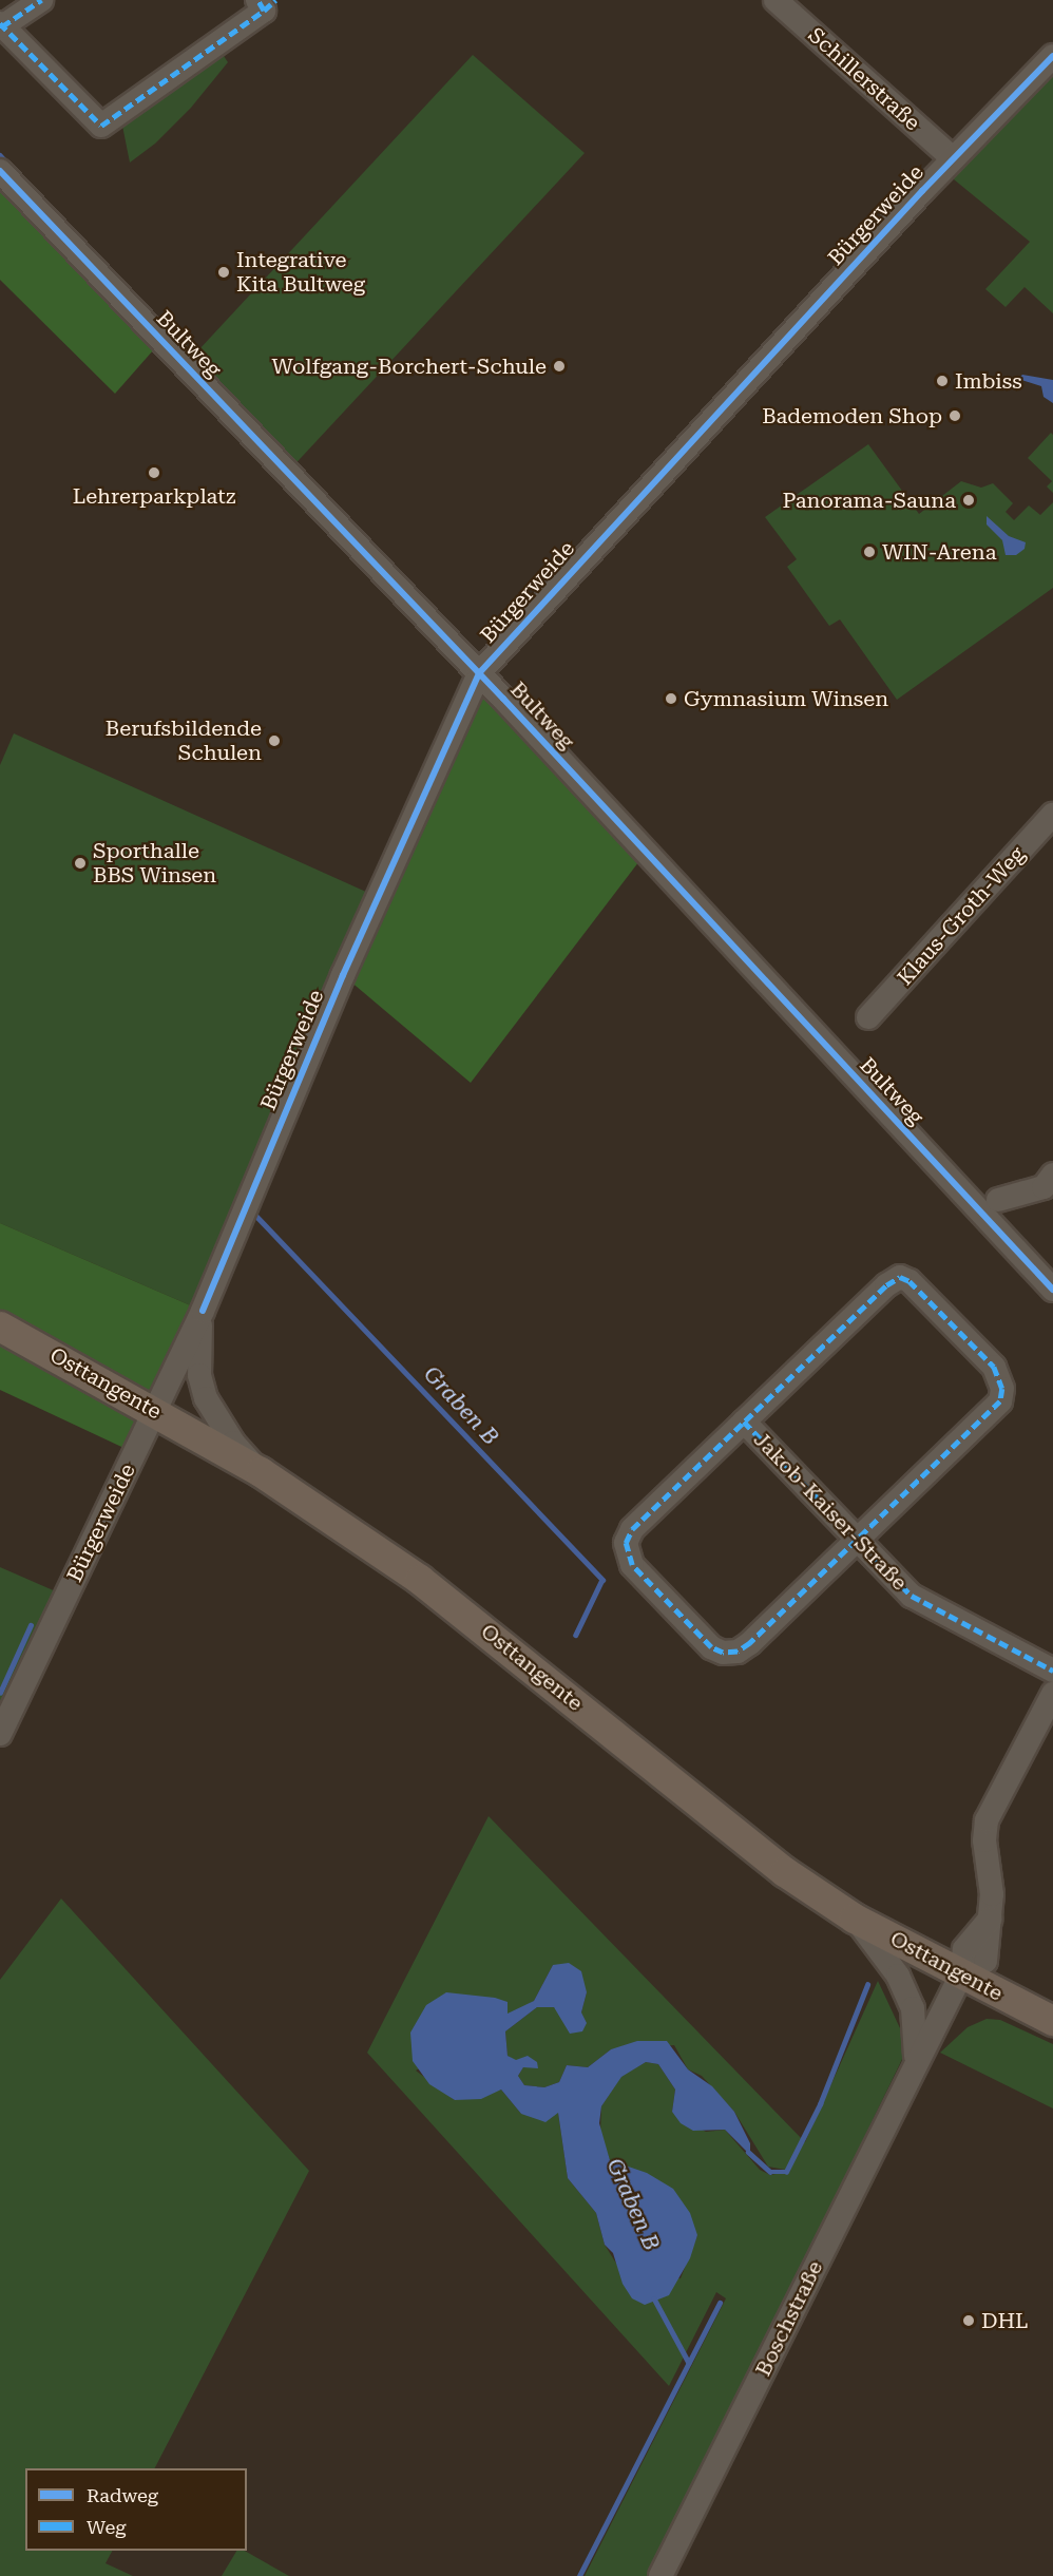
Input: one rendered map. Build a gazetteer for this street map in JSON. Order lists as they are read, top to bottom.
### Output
{
  "streets": {
    "main road": ["Osttangente"],
    "street": [
      "Schillerstraße",
      "Bürgerweide",
      "Bultweg",
      "Klaus-Groth-Weg",
      "Jakob-Kaiser-Straße",
      "Boschstraße"
    ]
  },
  "crossings": [
    ["Schillerstraße", "Bürgerweide"],
    ["Bürgerweide", "Bultweg"],
    ["Bürgerweide", "Osttangente"],
    ["Osttangente", "Boschstraße"]
  ],
  "water": ["Graben B"],
  "places": [
    "Integrative Kita Bultweg",
    "Wolfgang-Borchert-Schule",
    "Imbiss",
    "Bademoden Shop",
    "Lehrerparkplatz",
    "Panorama-Sauna",
    "WIN-Arena",
    "Gymnasium Winsen",
    "Berufsbildende Schulen",
    "Sporthalle BBS Winsen",
    "DHL"
  ],
  "legend": ["Radweg", "Weg"]
}
